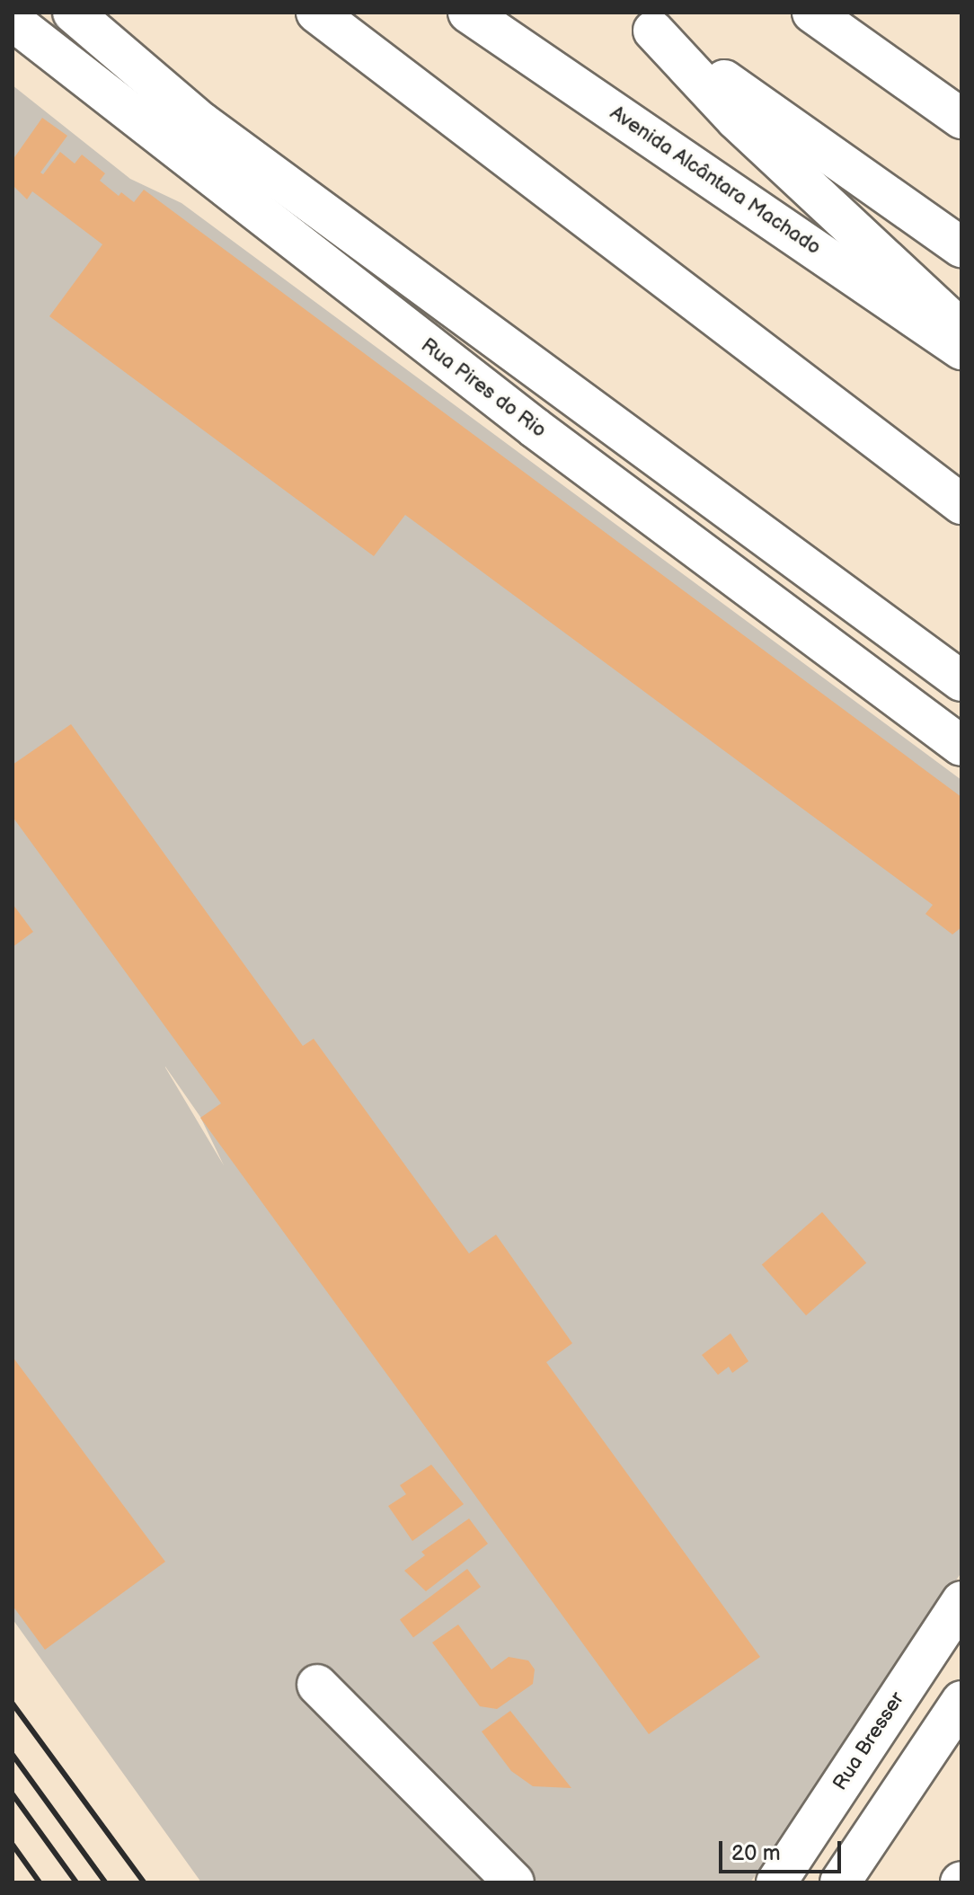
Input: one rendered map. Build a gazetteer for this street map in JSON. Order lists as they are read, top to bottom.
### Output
{
  "streets": {
    "main road": ["Avenida Alcântara Machado", "Rua Pires do Rio", "Rua Bresser"]
  },
  "scale_bar": "20 m"
}
